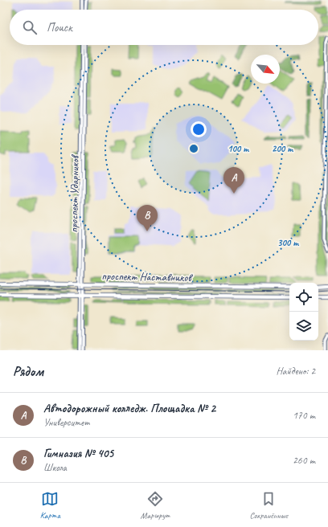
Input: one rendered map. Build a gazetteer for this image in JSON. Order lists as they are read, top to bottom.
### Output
{
  "streets": {
    "main road": ["проспект Наставников"],
    "street": ["проспект Ударников"]
  },
  "crossings": [
    ["проспект Ударников", "проспект Наставников"]
  ],
  "north": "bottom right",
  "page": {
    "search": "Поиск",
    "pins": ["A", "B"],
    "heading": ["Рядом", "Найдено: 2"],
    "list": [
      {
        "mark": "A",
        "name": "Автодорожный колледж. Площадка № 2",
        "note": "Университет",
        "value": "170 m"
      },
      {
        "mark": "B",
        "name": "Гимназия № 405",
        "note": "Школа",
        "value": "260 m"
      }
    ],
    "nav": ["Карта", "Маршрут", "Сохранённые"]
  },
  "rings": ["100 m", "200 m", "300 m"]
}
